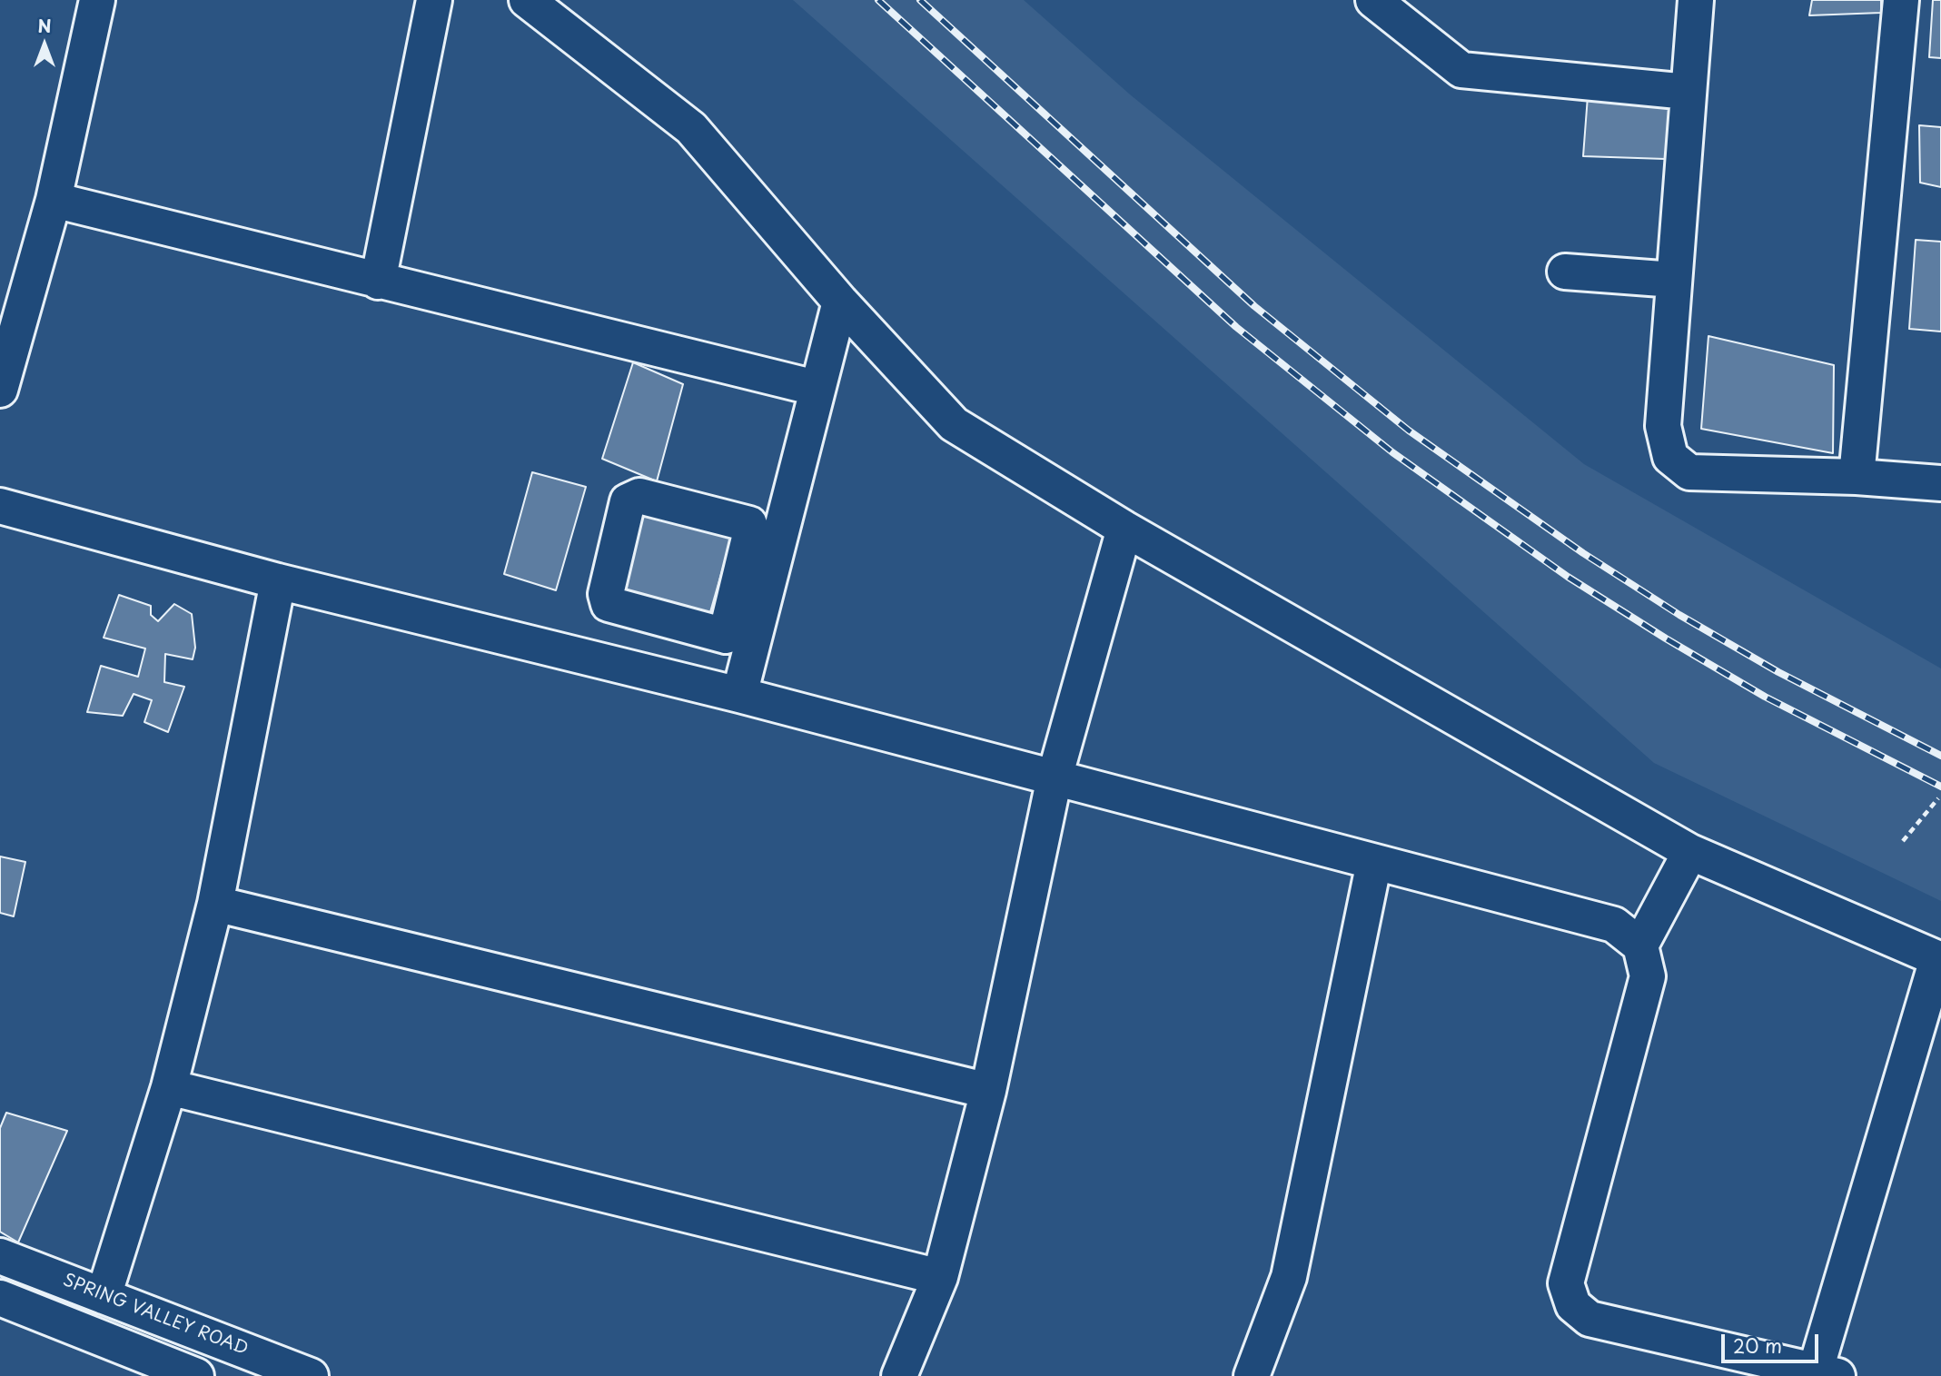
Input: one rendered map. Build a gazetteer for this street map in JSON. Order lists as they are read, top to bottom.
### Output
{
  "streets": {
    "street": ["SPRING VALLEY ROAD"]
  },
  "scale_bar": "20 m",
  "north": "top"
}
